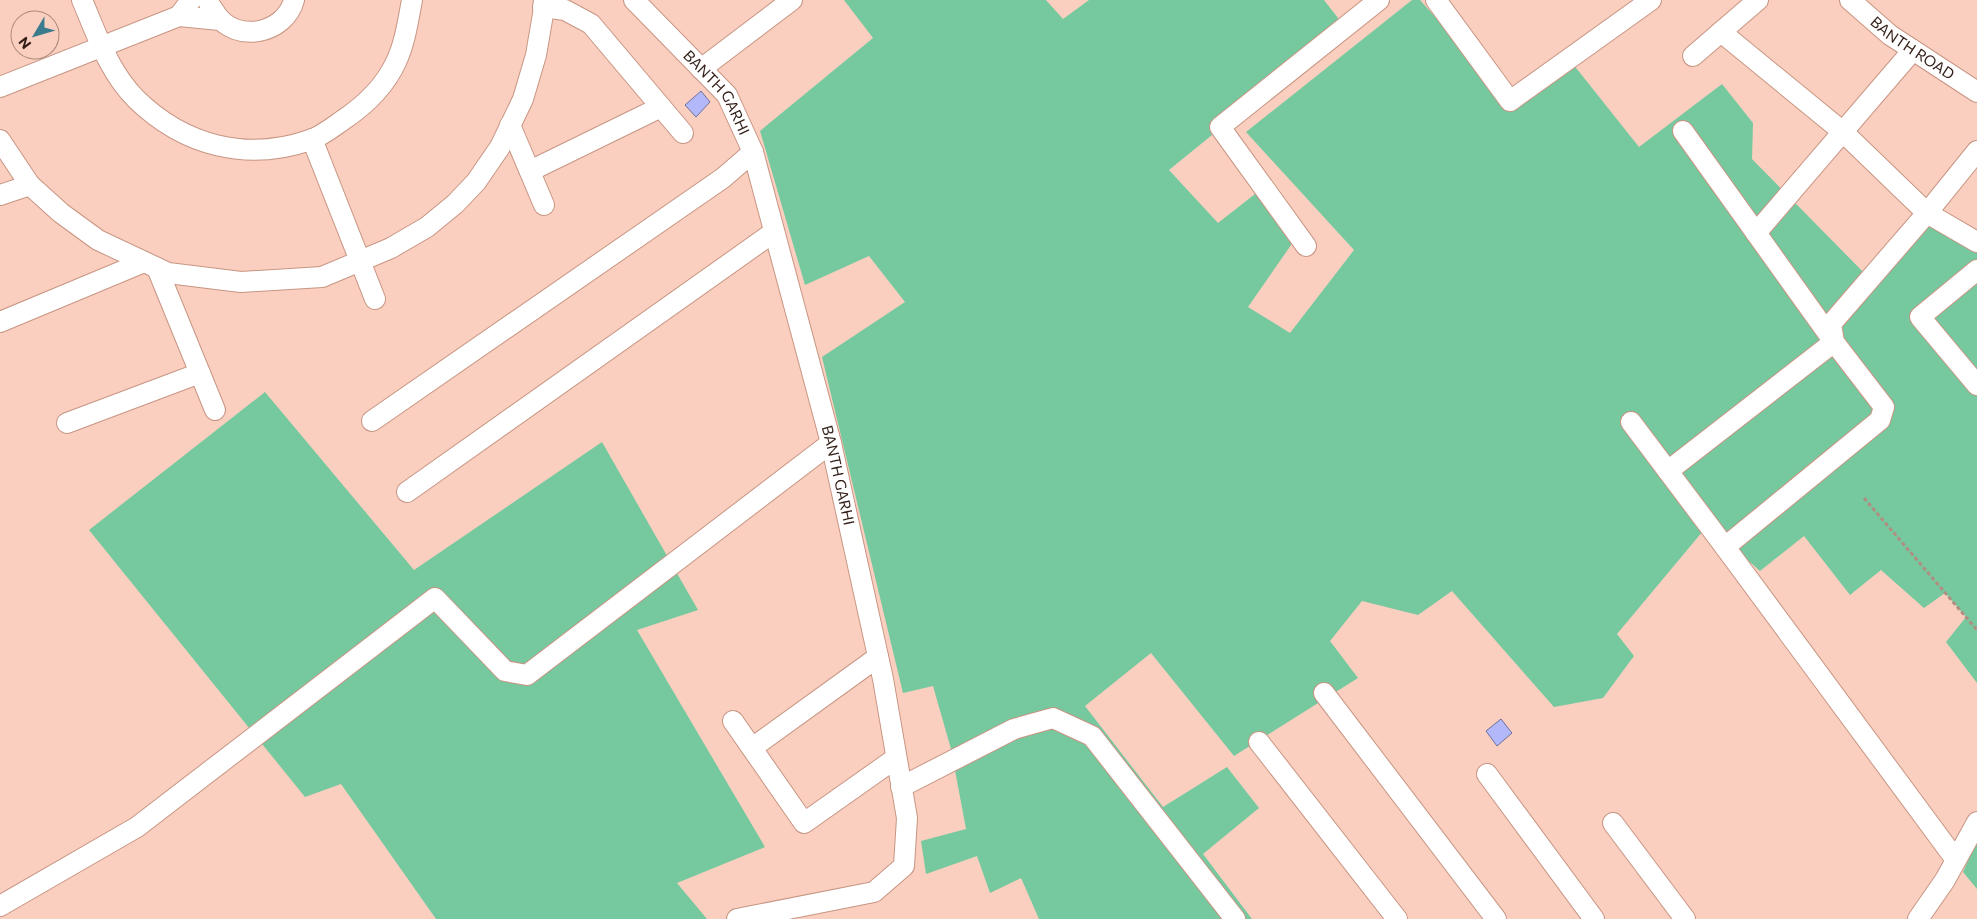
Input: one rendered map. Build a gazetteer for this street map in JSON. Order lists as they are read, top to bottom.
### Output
{
  "streets": {
    "street": ["BANTH ROAD", "BANTH GARHI"]
  },
  "north": "bottom left"
}
